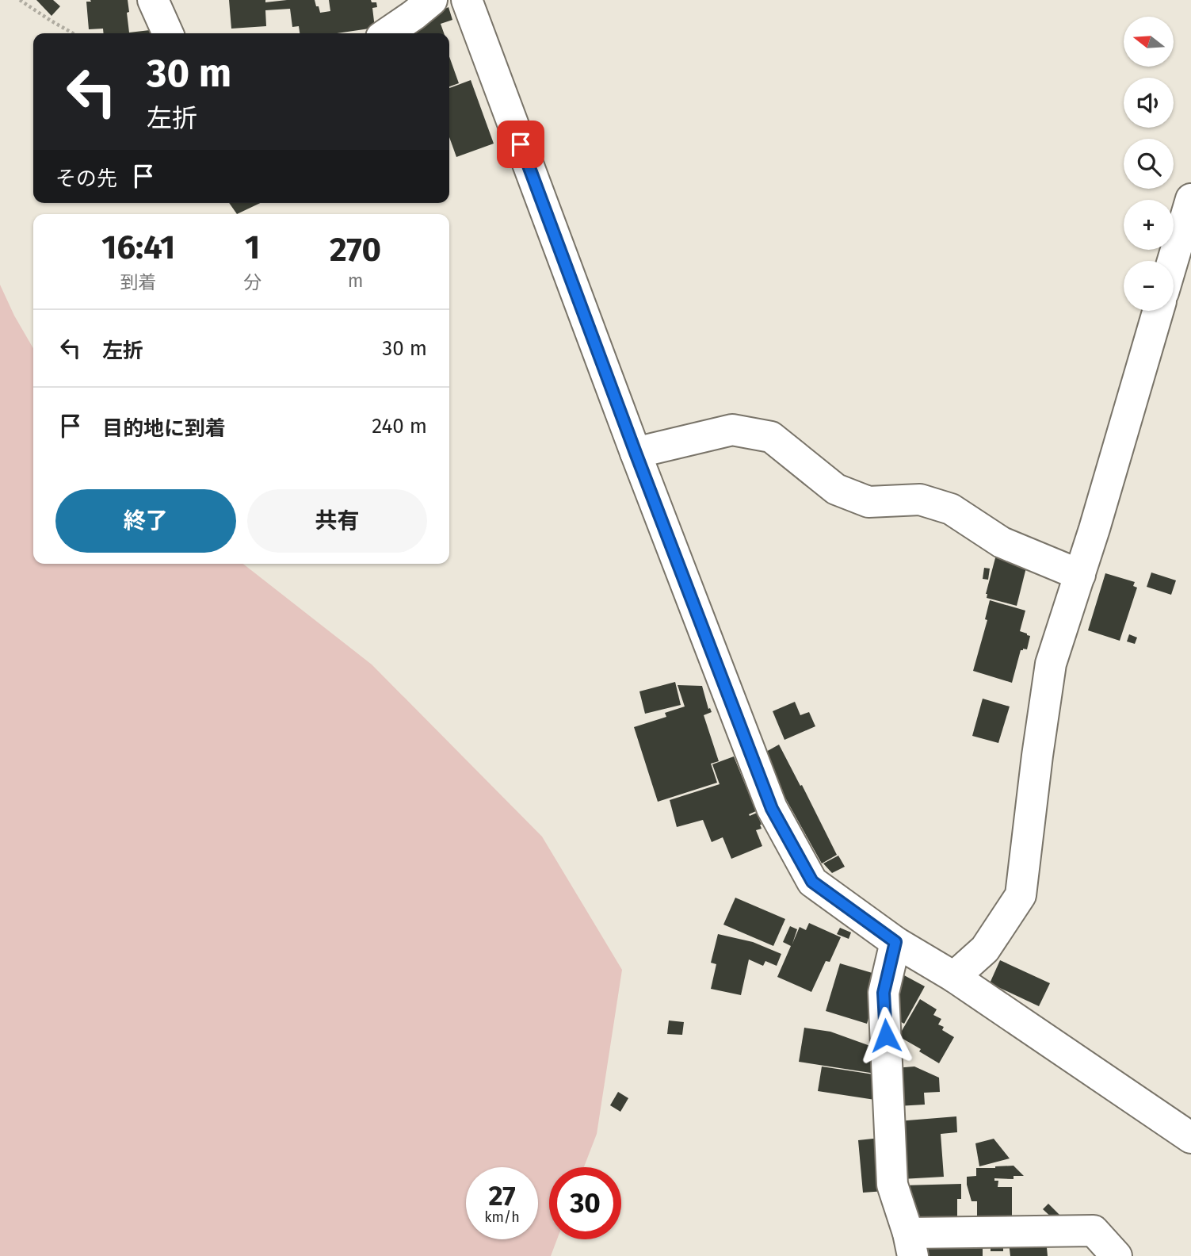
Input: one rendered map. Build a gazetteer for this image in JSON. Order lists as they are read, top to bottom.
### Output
{
  "north": "left",
  "page": {
    "map_buttons": ["+", "−"],
    "turn": ["30 m", "左折"],
    "then": "その先",
    "eta": [
      "16:41",
      "到着",
      "1",
      "分",
      "270",
      "m"
    ],
    "list": [
      {
        "name": "左折",
        "value": "30 m"
      },
      {
        "name": "目的地に到着",
        "value": "240 m"
      }
    ],
    "buttons": ["終了", "共有"],
    "speed": "27 km/h",
    "limit": "30"
  }
}
